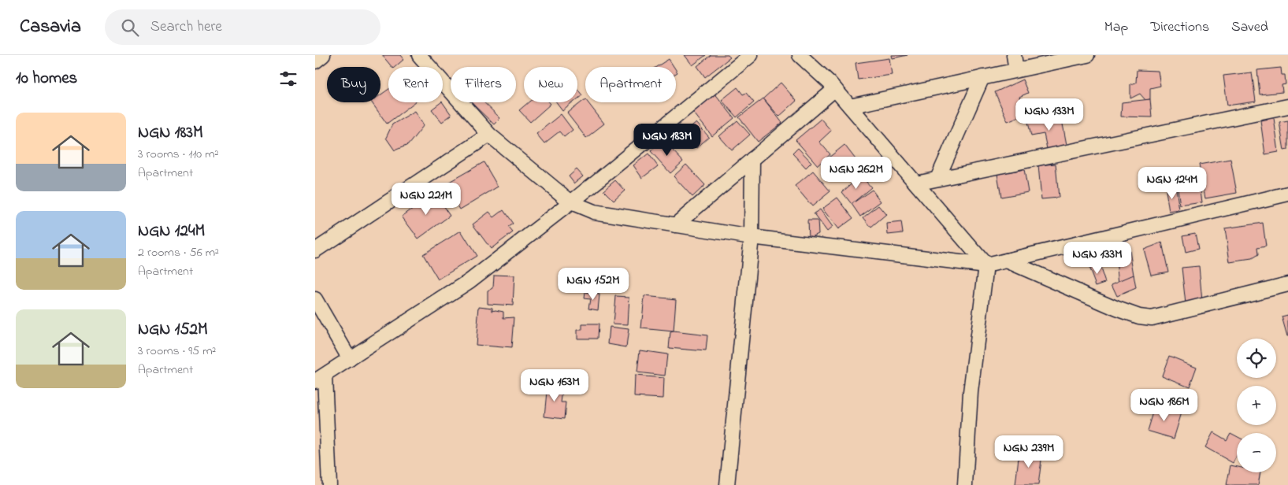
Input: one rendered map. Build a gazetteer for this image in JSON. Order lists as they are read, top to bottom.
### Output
{
  "page": {
    "header": "Casavia",
    "search": "Search here",
    "nav": ["Map", "Directions", "Saved"],
    "heading": "10 homes",
    "chip": [
      "Buy",
      "Rent",
      "Filters",
      "New",
      "Apartment"
    ],
    "price": [
      "NGN 133M",
      "NGN 183M",
      "NGN 262M",
      "NGN 124M",
      "NGN 221M",
      "NGN 133M",
      "NGN 152M",
      "NGN 163M",
      "NGN 186M",
      "NGN 239M"
    ],
    "list": [
      {
        "name": "NGN 183M",
        "note": "3 rooms · 110 m² · Apartment"
      },
      {
        "name": "NGN 124M",
        "note": "2 rooms · 56 m² · Apartment"
      },
      {
        "name": "NGN 152M",
        "note": "3 rooms · 95 m² · Apartment"
      }
    ],
    "map_buttons": ["+", "−"]
  }
}
